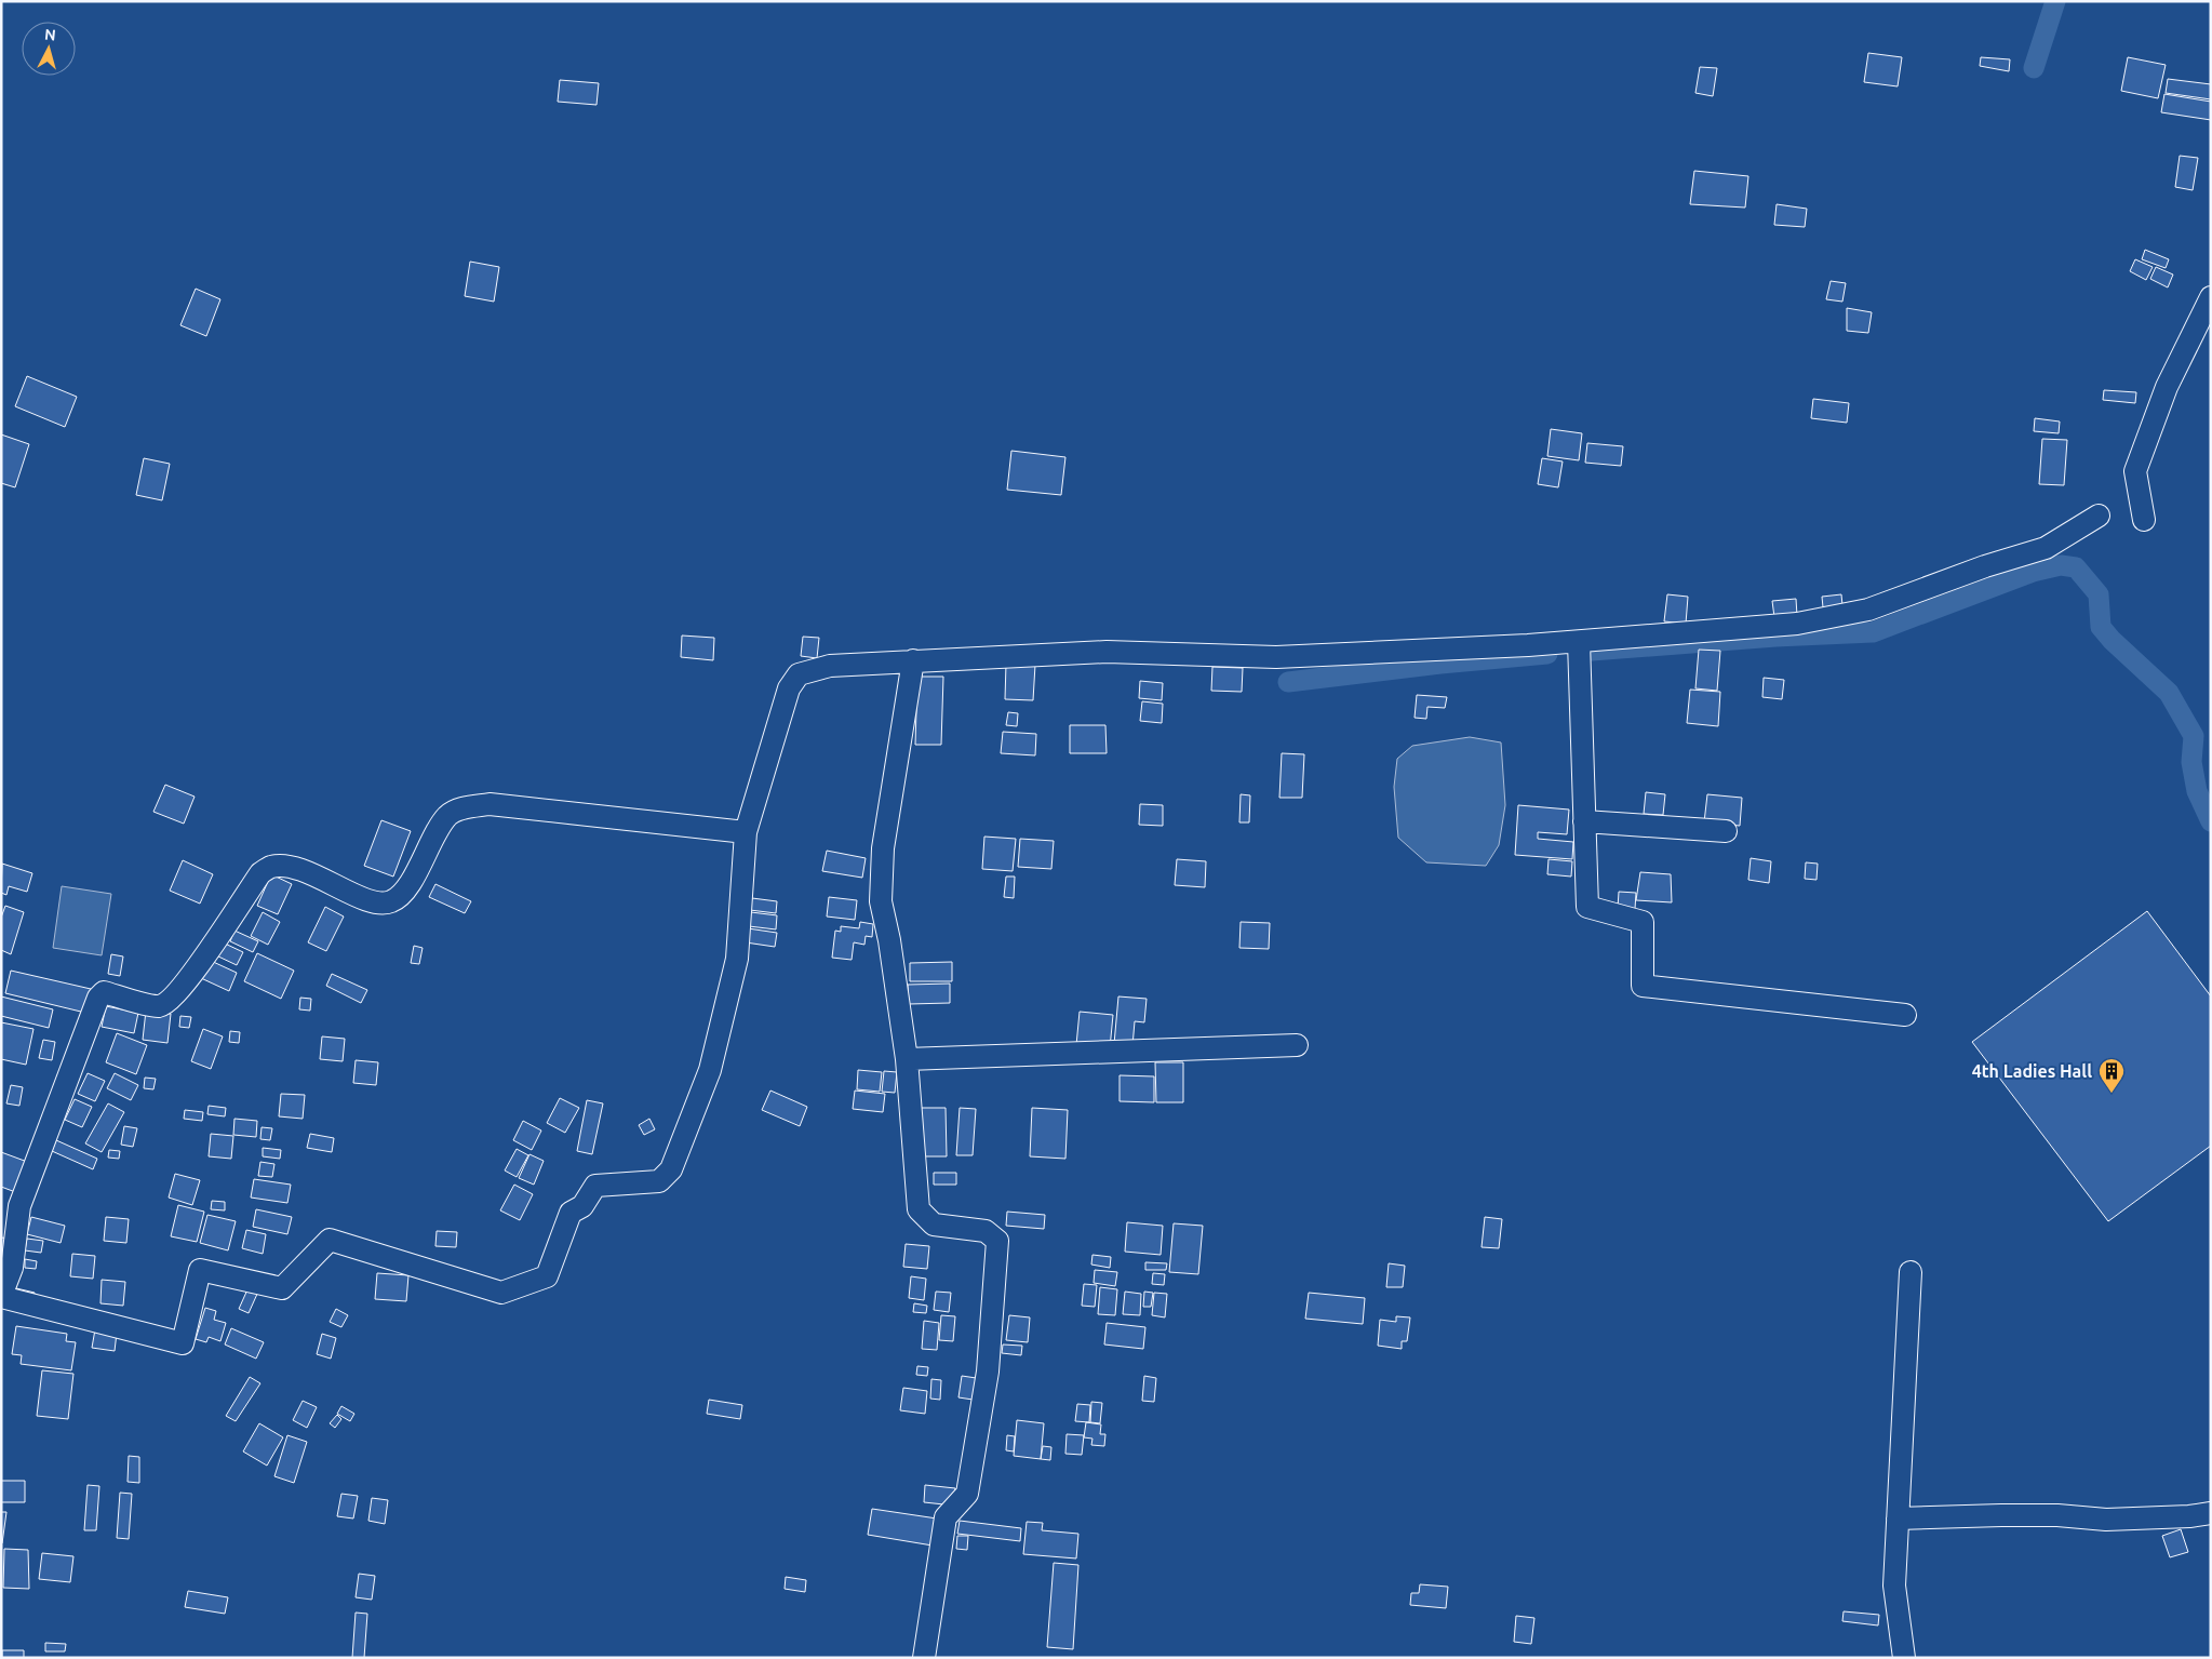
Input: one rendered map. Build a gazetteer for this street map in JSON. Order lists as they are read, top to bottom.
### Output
{
  "places": {
    "building": ["4th Ladies Hall"]
  },
  "north": "top"
}
